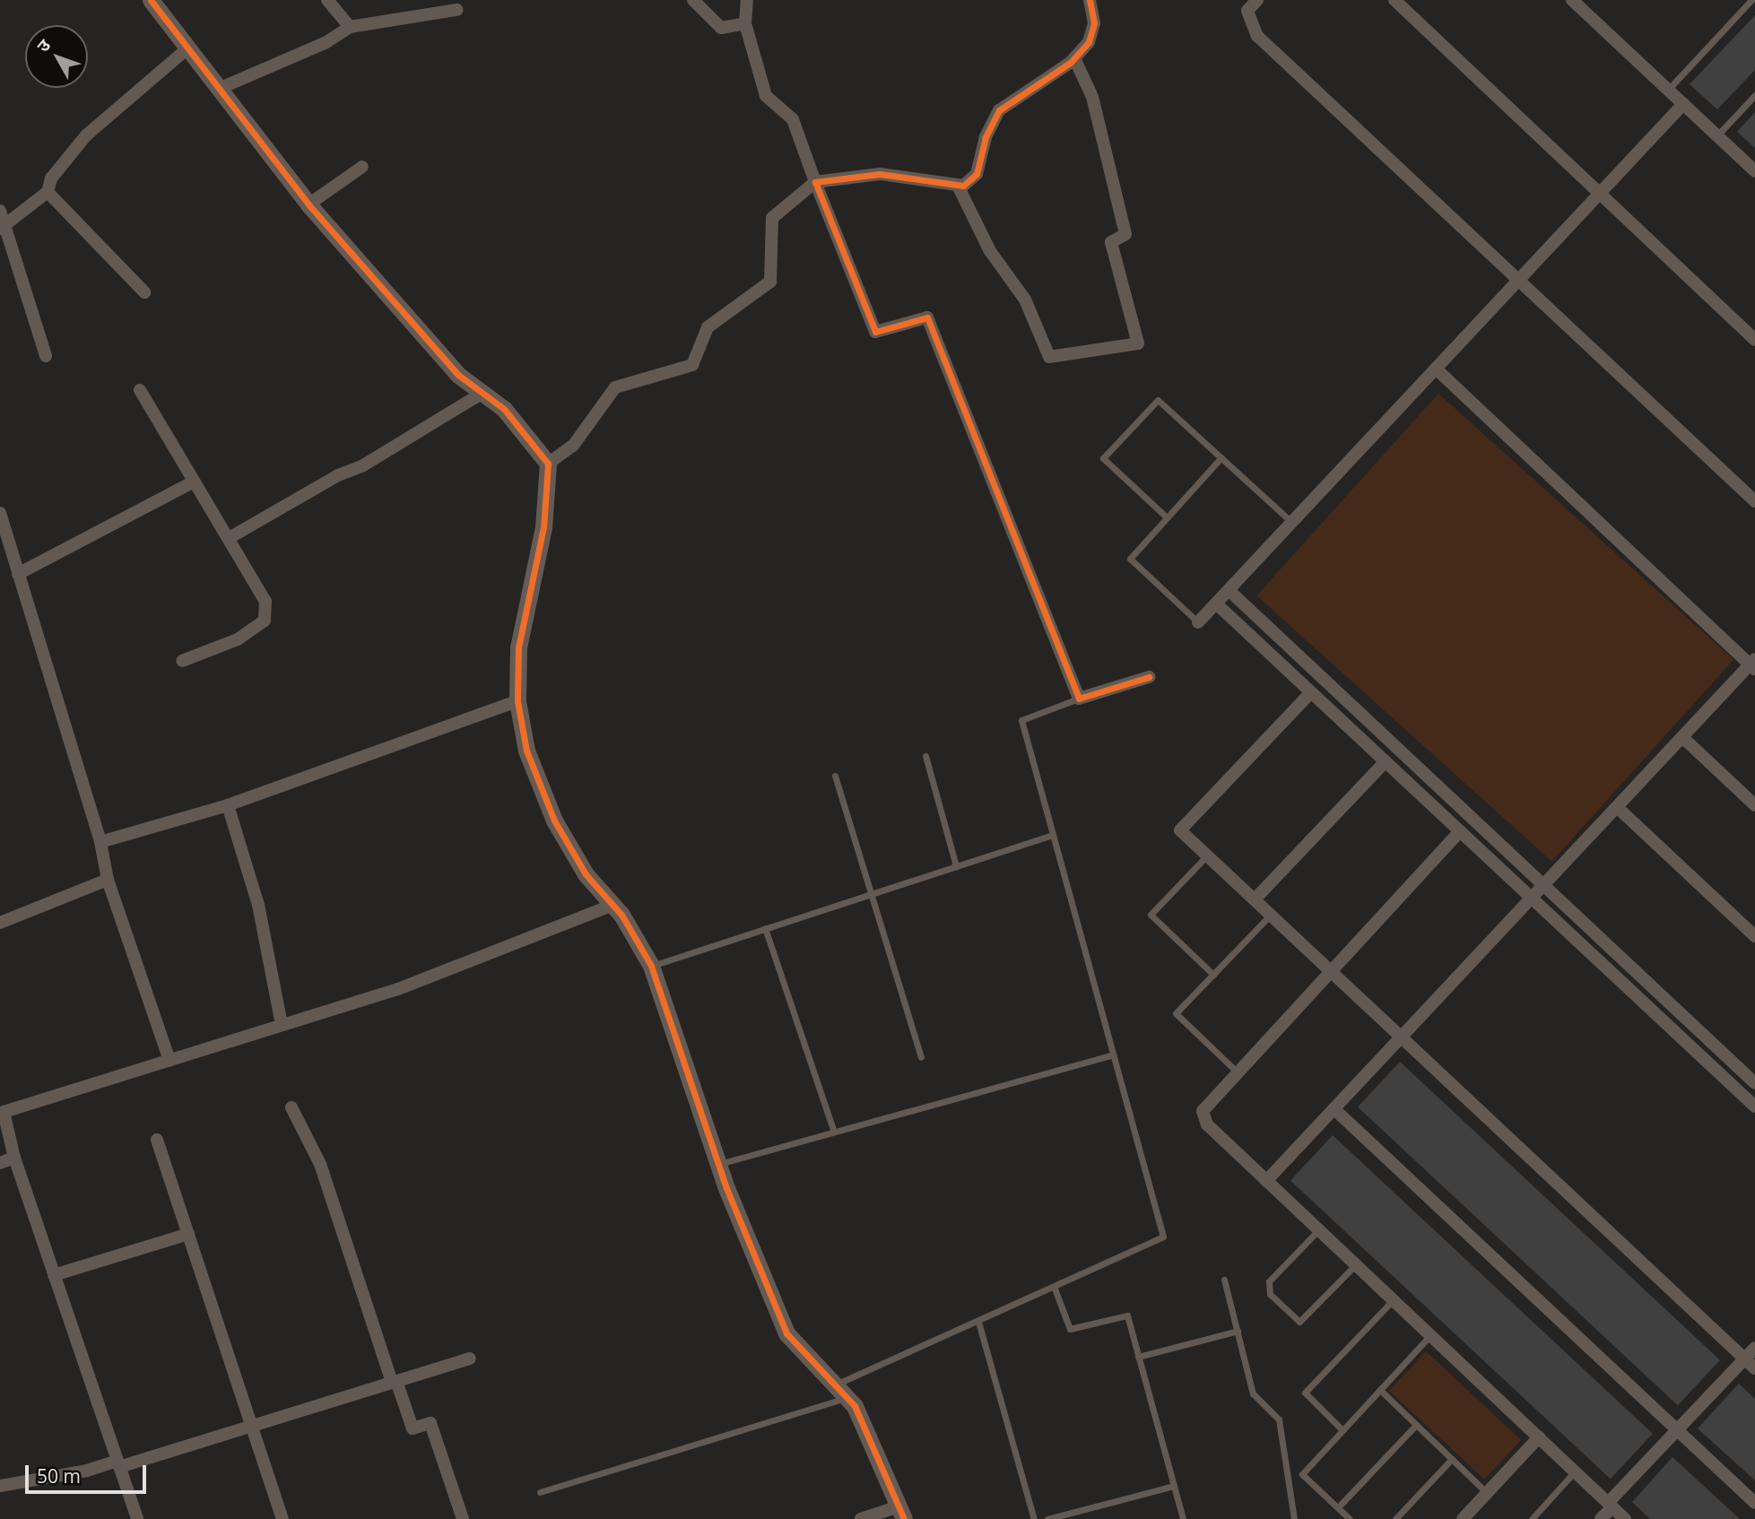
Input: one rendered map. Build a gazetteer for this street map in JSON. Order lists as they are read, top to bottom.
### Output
{
  "scale_bar": "50 m",
  "north": "top left"
}
